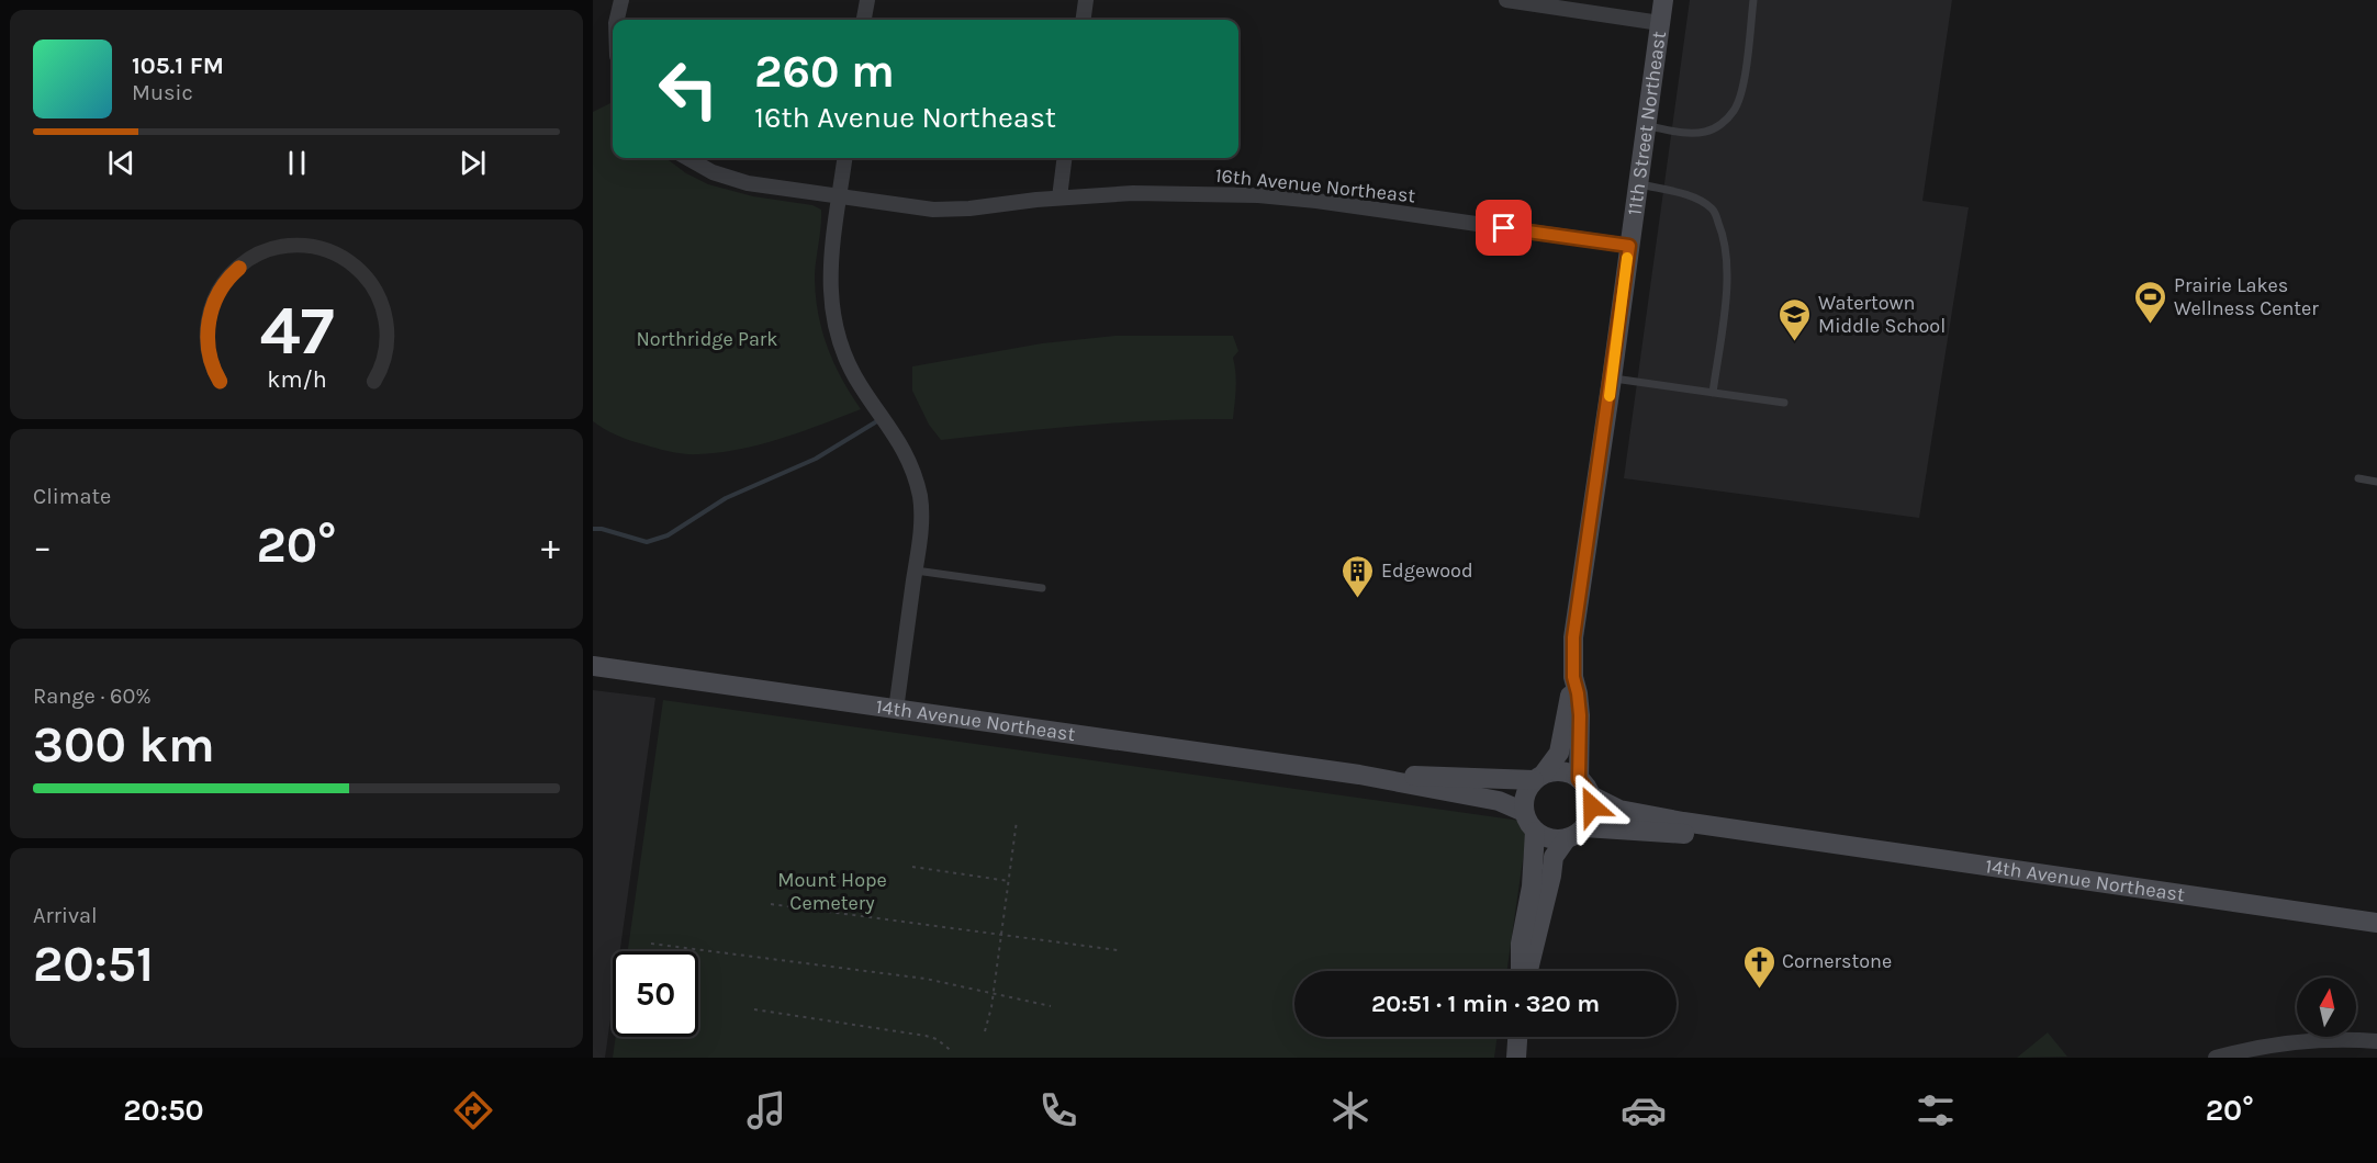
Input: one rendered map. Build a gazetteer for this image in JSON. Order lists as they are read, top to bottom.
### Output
{
  "streets": {
    "main road": ["11th Street Northeast", "14th Avenue Northeast"],
    "street": ["16th Avenue Northeast"]
  },
  "crossings": [
    ["11th Street Northeast", "16th Avenue Northeast"],
    ["11th Street Northeast", "14th Avenue Northeast"]
  ],
  "parks": ["Northridge Park", "Mount Hope Cemetery"],
  "places": {
    "sports": ["Prairie Lakes Wellness Center"],
    "school or university": ["Watertown Middle School"],
    "building": ["Edgewood"],
    "church": ["Cornerstone"]
  },
  "north": "top",
  "page": {
    "turn": ["260 m", "16th Avenue Northeast"],
    "song": ["105.1 FM", "Music"],
    "tile": [
      "Climate",
      ["Range · 60%", "300 km"],
      ["Arrival", "20:51"]
    ],
    "heat": ["−", "20°", "+"],
    "limit": "50",
    "trip": "20:51 · 1 min · 320 m",
    "tabs": ["20:50", "20°"],
    "gauge": ["47", "km/h"]
  }
}
